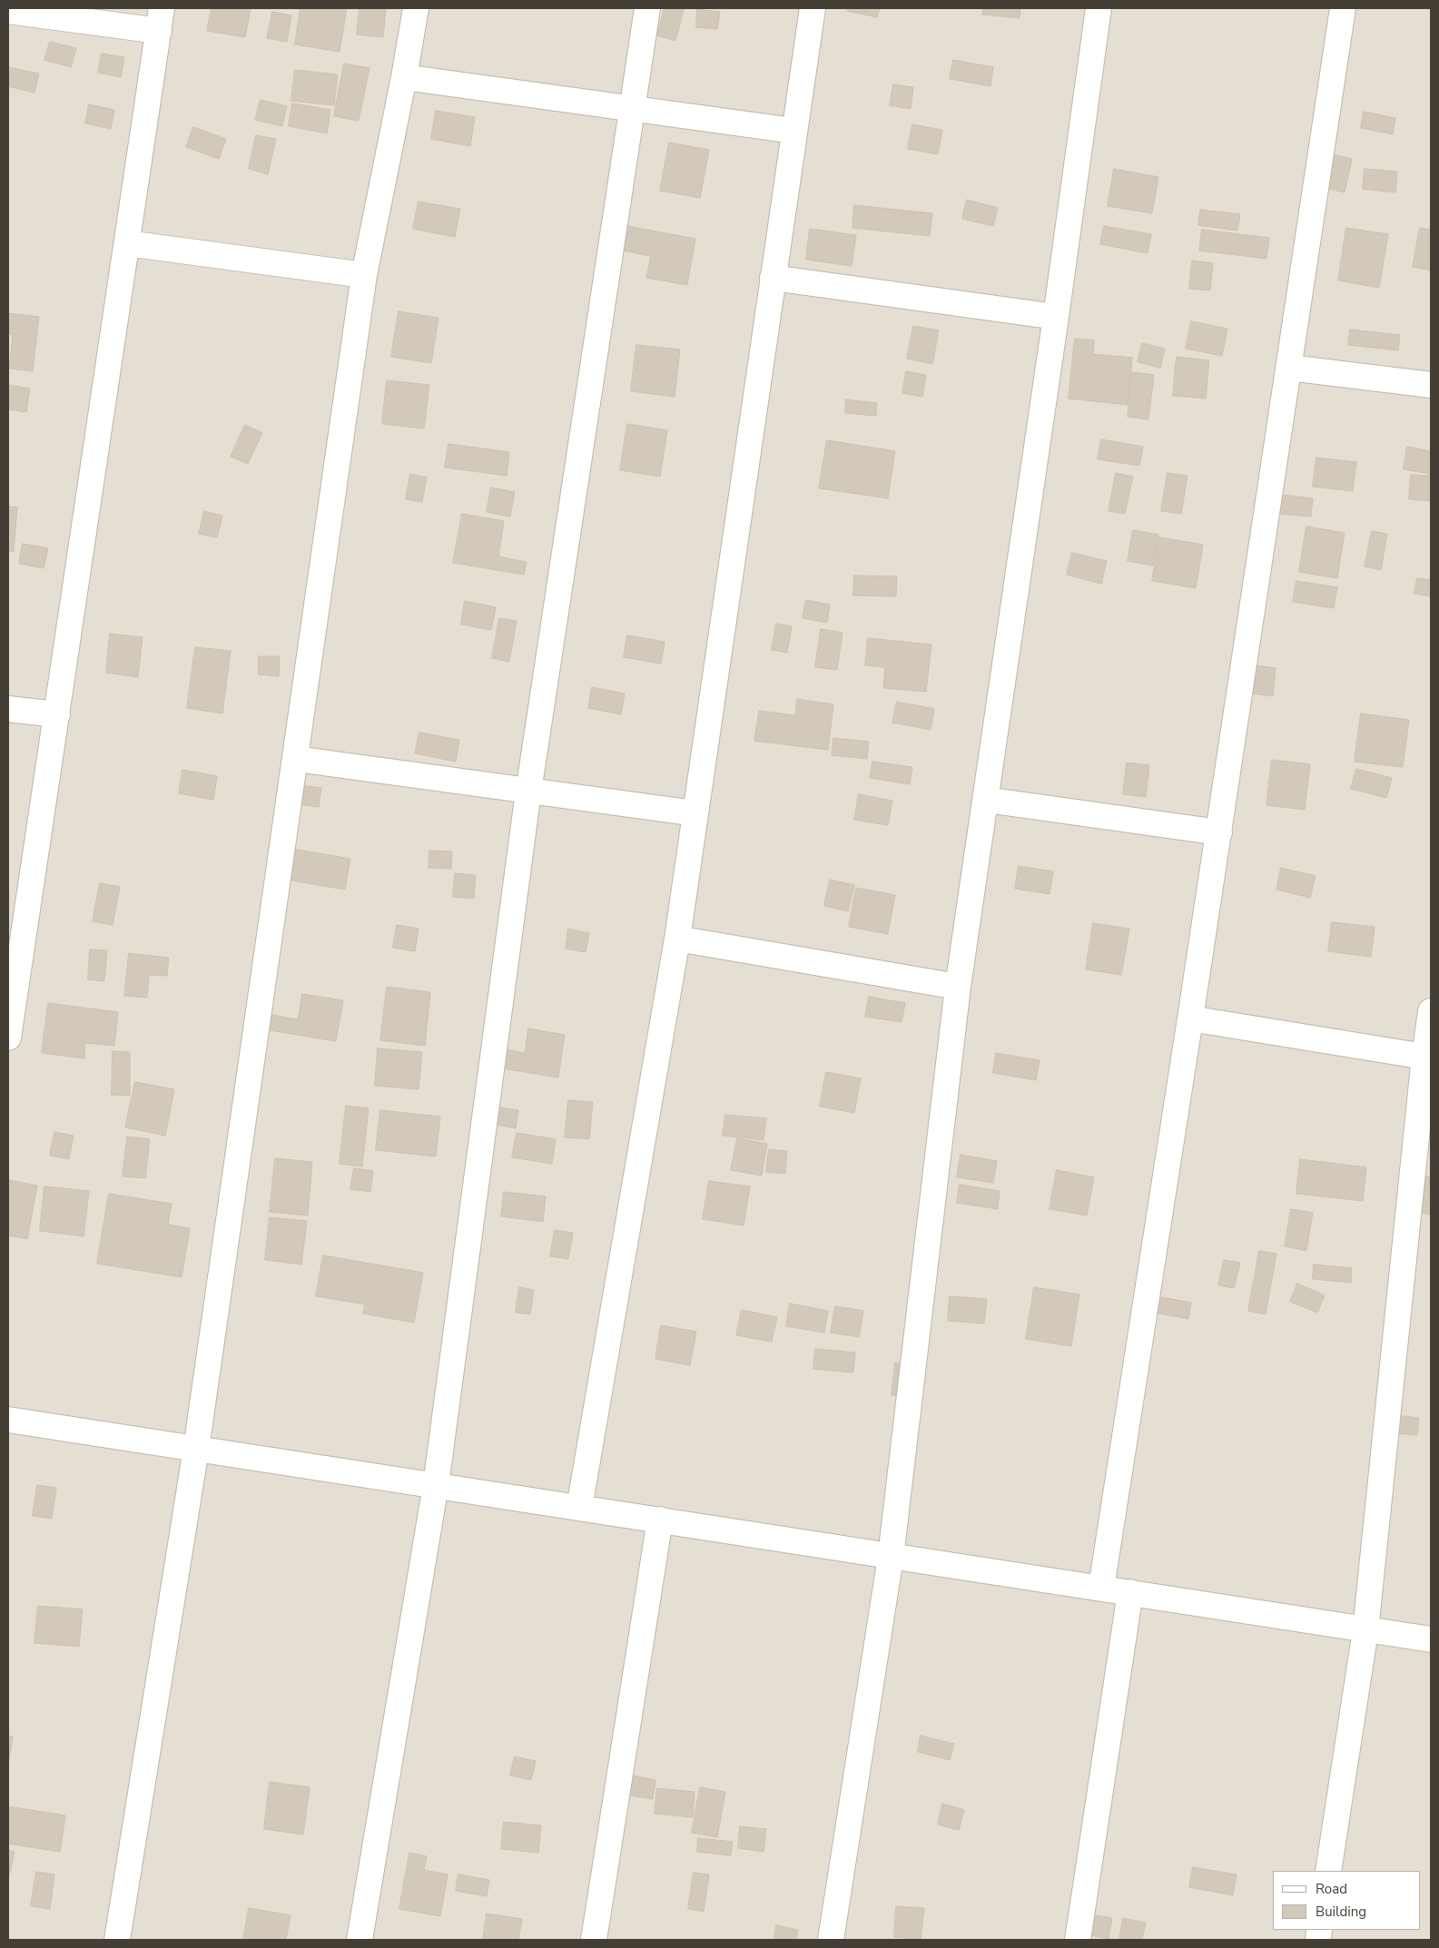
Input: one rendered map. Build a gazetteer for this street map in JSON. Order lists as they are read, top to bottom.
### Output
{
  "legend": ["Road", "Building"]
}
